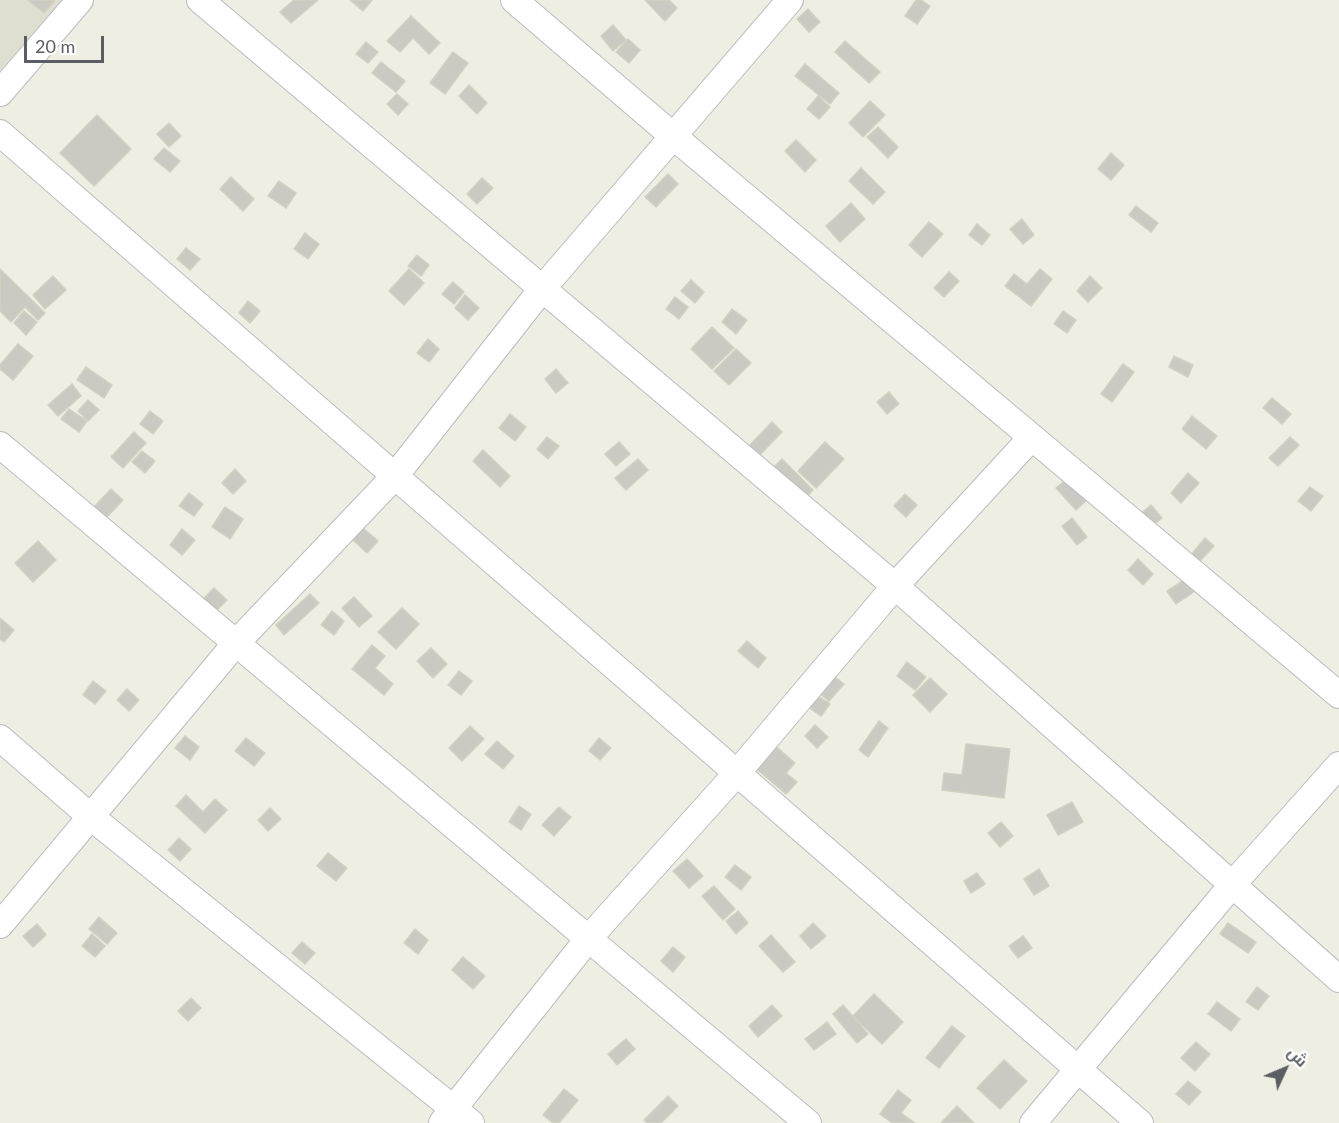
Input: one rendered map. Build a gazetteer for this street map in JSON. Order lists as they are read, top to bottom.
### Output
{
  "scale_bar": "20 m",
  "north": "top right"
}
